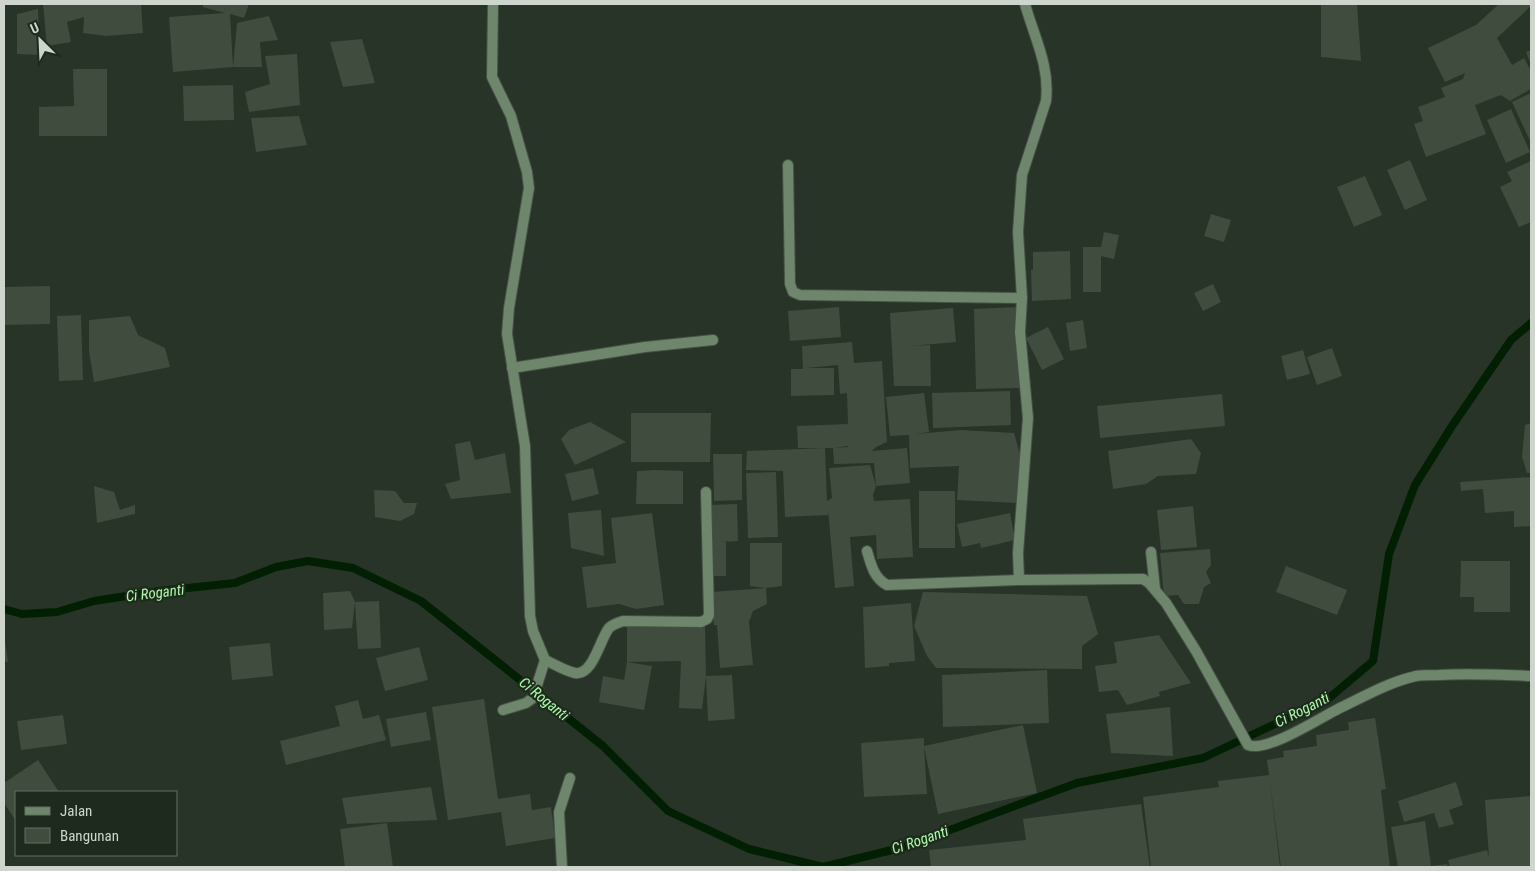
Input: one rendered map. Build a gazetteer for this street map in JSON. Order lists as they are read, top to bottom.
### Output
{
  "water": ["Ci Roganti"],
  "legend": ["Jalan", "Bangunan"],
  "north": "top left"
}
